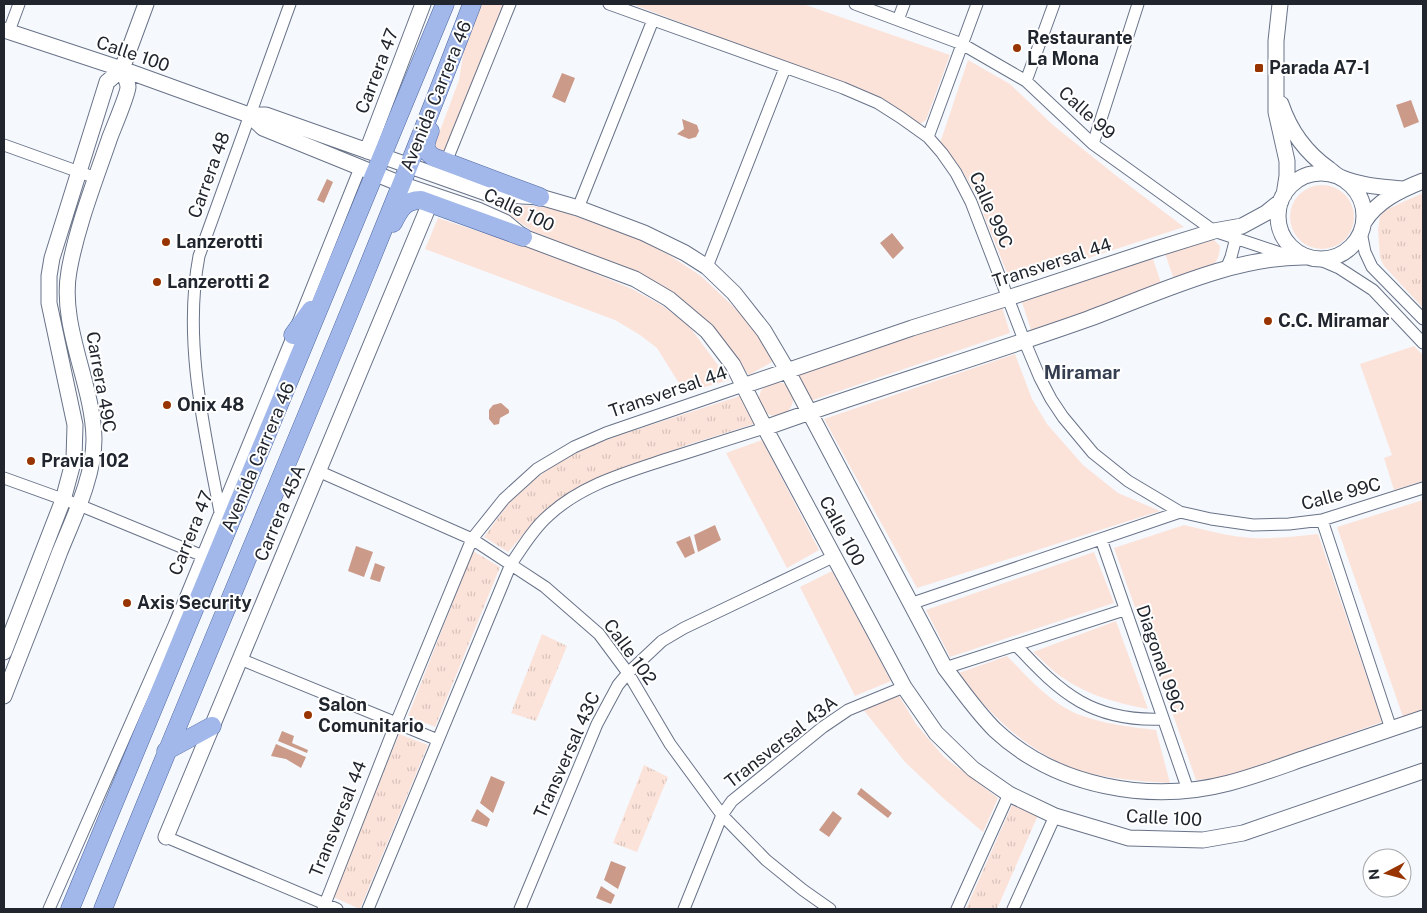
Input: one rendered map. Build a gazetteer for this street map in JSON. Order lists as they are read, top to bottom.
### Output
{
  "streets": {
    "main road": ["Avenida Carrera 46"],
    "street": [
      "Calle 100",
      "Carrera 47",
      "Calle 99",
      "Carrera 48",
      "Calle 99C",
      "Transversal 44",
      "Carrera 49C",
      "Carrera 45A",
      "Calle 102",
      "Diagonal 99C",
      "Transversal 43A",
      "Transversal 43C"
    ]
  },
  "crossings": [
    ["Calle 100", "Carrera 47"],
    ["Calle 100", "Avenida Carrera 46"],
    ["Calle 100", "Carrera 48"],
    ["Calle 100", "Transversal 44"],
    ["Calle 100", "Carrera 49C"],
    ["Calle 100", "Diagonal 99C"],
    ["Calle 100", "Transversal 43A"],
    ["Calle 100", "Transversal 43C"],
    ["Carrera 47", "Avenida Carrera 46"],
    ["Carrera 47", "Carrera 48"],
    ["Calle 99", "Transversal 44"],
    ["Calle 99C", "Transversal 44"],
    ["Transversal 44", "Calle 102"],
    ["Carrera 45A", "Calle 102"],
    ["Calle 102", "Transversal 43A"],
    ["Calle 102", "Transversal 43C"]
  ],
  "districts": ["Miramar"],
  "places": {
    "other": [
      "Restaurante La Mona",
      "Lanzerotti",
      "Lanzerotti 2",
      "C.C. Miramar",
      "Onix 48",
      "Pravia 102",
      "Axis Security",
      "Salon Comunitario"
    ],
    "transit": ["Parada A7-1"]
  },
  "north": "left"
}
